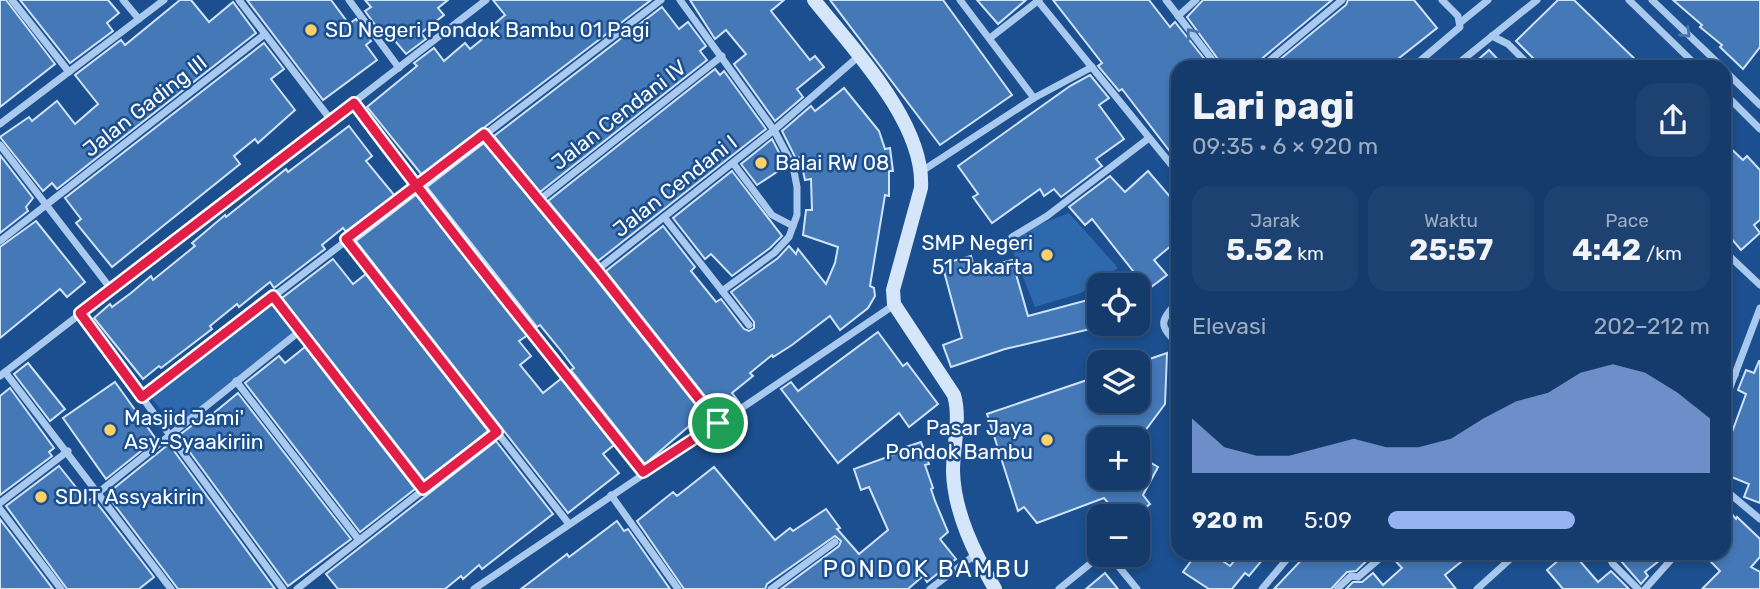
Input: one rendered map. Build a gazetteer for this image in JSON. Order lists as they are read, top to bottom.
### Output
{
  "streets": {
    "street": ["Jalan Gading III", "Jalan Cendani IV", "Jalan Cendani I"]
  },
  "districts": ["PONDOK BAMBU"],
  "places": [
    "SD Negeri Pondok Bambu 01 Pagi",
    "Balai RW 08",
    "SMP Negeri 51 Jakarta",
    "Masjid Jami' Asy-Syaakiriin",
    "Pasar Jaya Pondok Bambu",
    "SDIT Assyakirin"
  ],
  "page": {
    "heading": ["Lari pagi", "09:35 · 6 × 920 m"],
    "stats": [
      ["Jarak", "5.52 km"],
      ["Waktu", "25:57"],
      ["Pace", "4:42 /km"]
    ],
    "map_buttons": ["+", "−"],
    "chart": ["Elevasi", "202–212 m"],
    "list": [
      {
        "name": "920 m",
        "note": "5:09"
      }
    ]
  }
}
